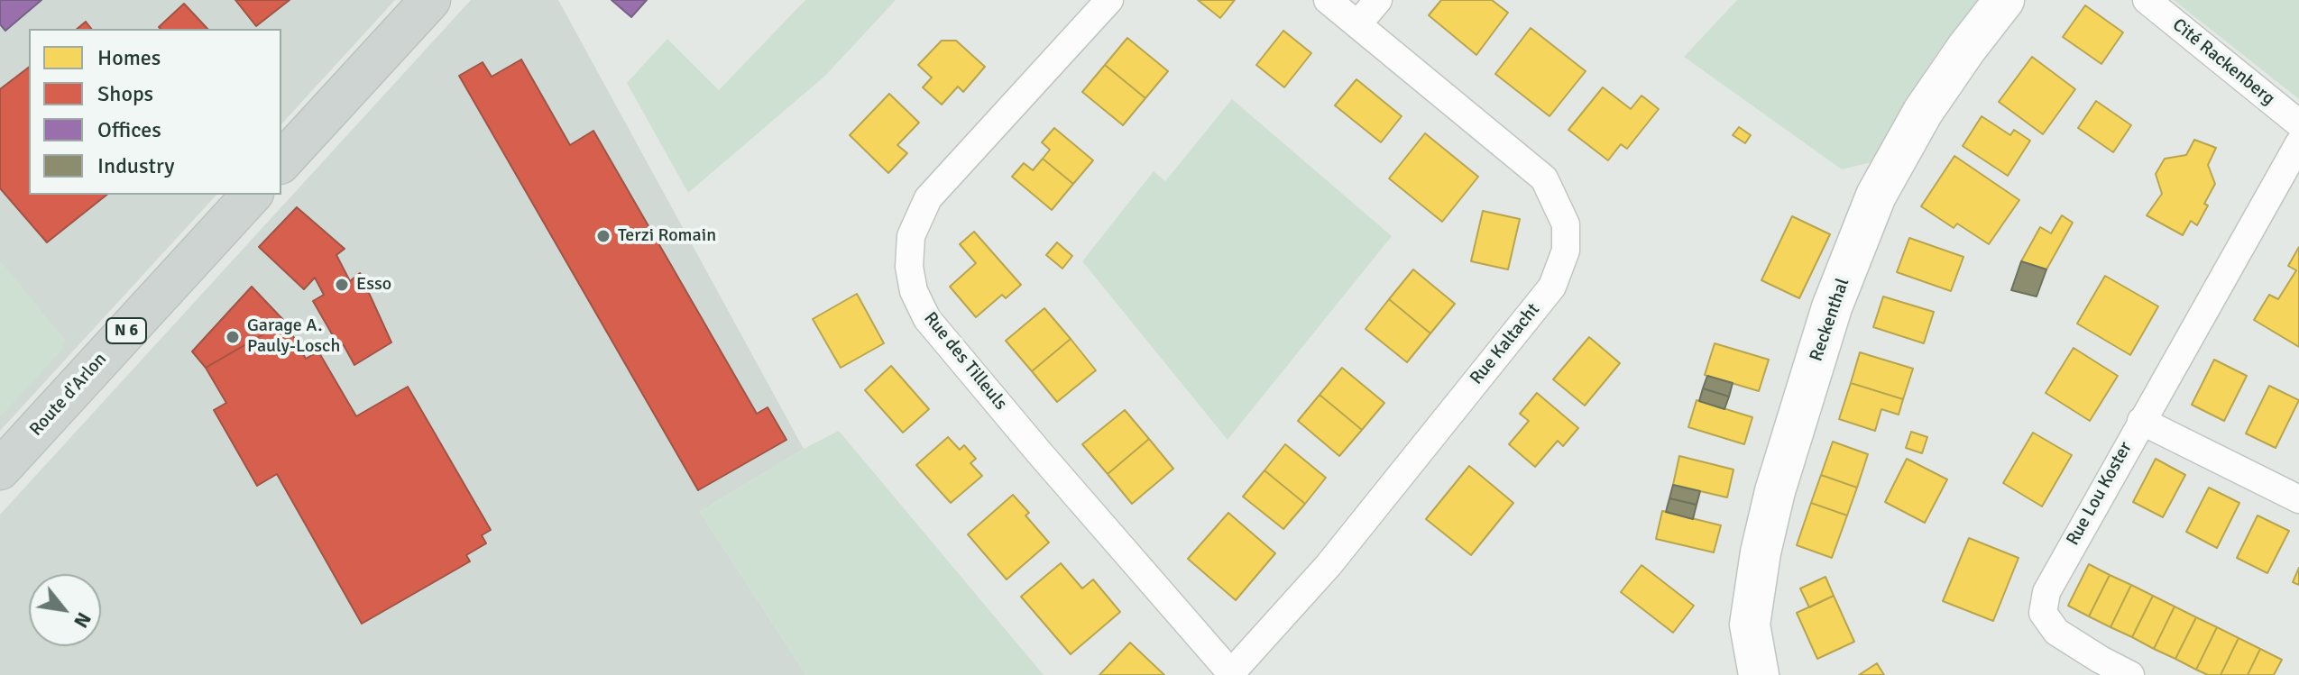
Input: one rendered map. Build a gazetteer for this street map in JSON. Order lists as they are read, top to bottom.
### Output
{
  "streets": {
    "main road": ["Reckenthal", "N 6", "Route d'Arlon"],
    "street": [
      "Cité Rackenberg",
      "Rue Kaltacht",
      "Rue des Tilleuls",
      "Rue Lou Koster"
    ]
  },
  "crossings": [
    ["Rue Kaltacht", "Rue des Tilleuls"]
  ],
  "places": ["Terzi Romain", "Esso", "Garage A. Pauly-Losch"],
  "legend": [
    "Homes",
    "Shops",
    "Offices",
    "Industry"
  ],
  "north": "bottom right"
}
